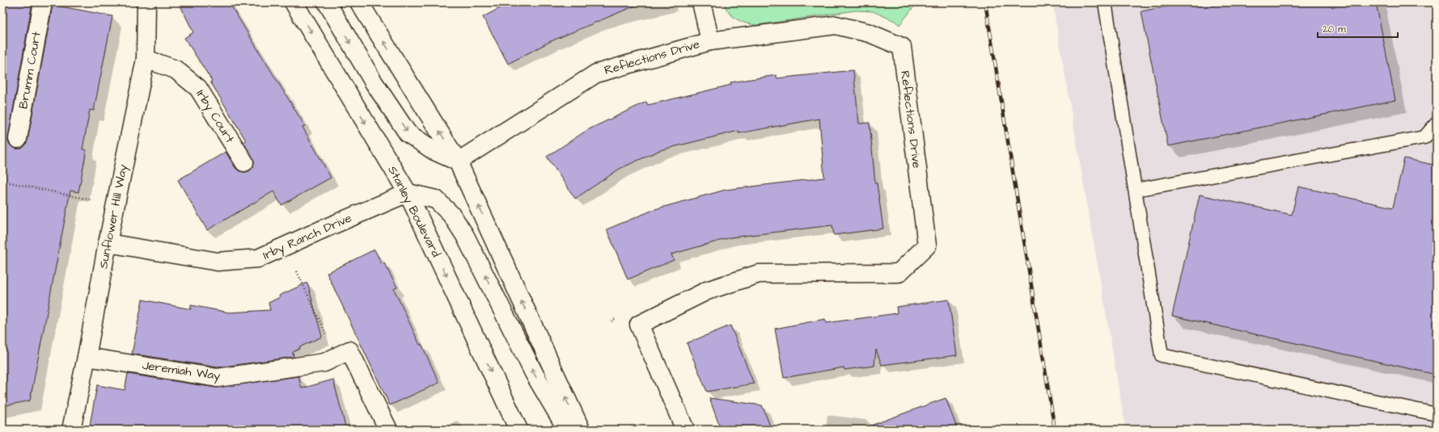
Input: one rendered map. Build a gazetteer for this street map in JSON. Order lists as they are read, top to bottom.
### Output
{
  "streets": {
    "street": [
      "Reflections Drive",
      "Brumm Court",
      "Irby Court",
      "Stanley Boulevard",
      "Sunflower Hill Way",
      "Irby Ranch Drive",
      "Jeremiah Way"
    ]
  },
  "crossings": [
    ["Irby Court", "Sunflower Hill Way"],
    ["Stanley Boulevard", "Irby Ranch Drive"],
    ["Sunflower Hill Way", "Irby Ranch Drive"],
    ["Sunflower Hill Way", "Jeremiah Way"]
  ],
  "scale_bar": "20 m"
}
